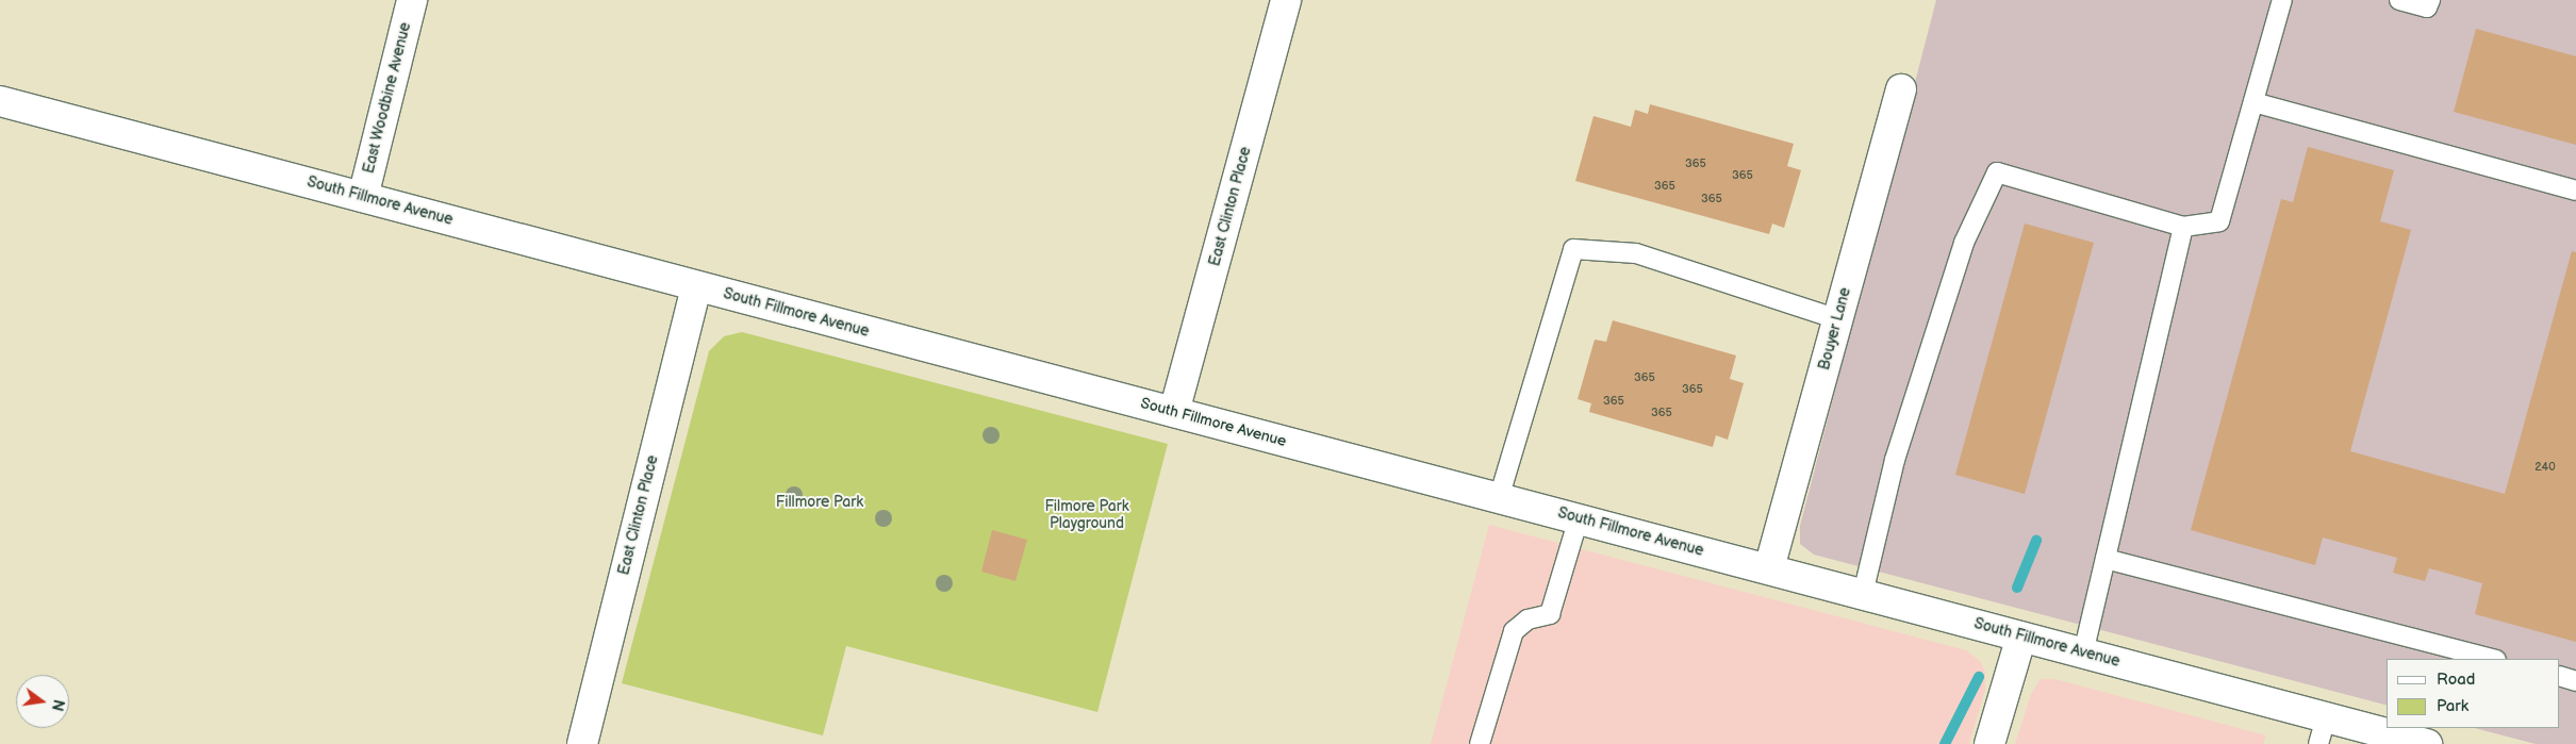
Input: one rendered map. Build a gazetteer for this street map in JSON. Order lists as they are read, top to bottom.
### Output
{
  "streets": {
    "street": [
      "East Woodbine Avenue",
      "South Fillmore Avenue",
      "East Clinton Place",
      "Bouyer Lane"
    ]
  },
  "crossings": [
    ["East Woodbine Avenue", "South Fillmore Avenue"],
    ["South Fillmore Avenue", "East Clinton Place"],
    ["South Fillmore Avenue", "Bouyer Lane"]
  ],
  "parks": ["Fillmore Park", "Filmore Park Playground"],
  "house_numbers": [
    "365",
    "365",
    "365",
    "365",
    "365",
    "365",
    "365",
    "365",
    "240"
  ],
  "legend": ["Road", "Park"],
  "north": "right"
}
